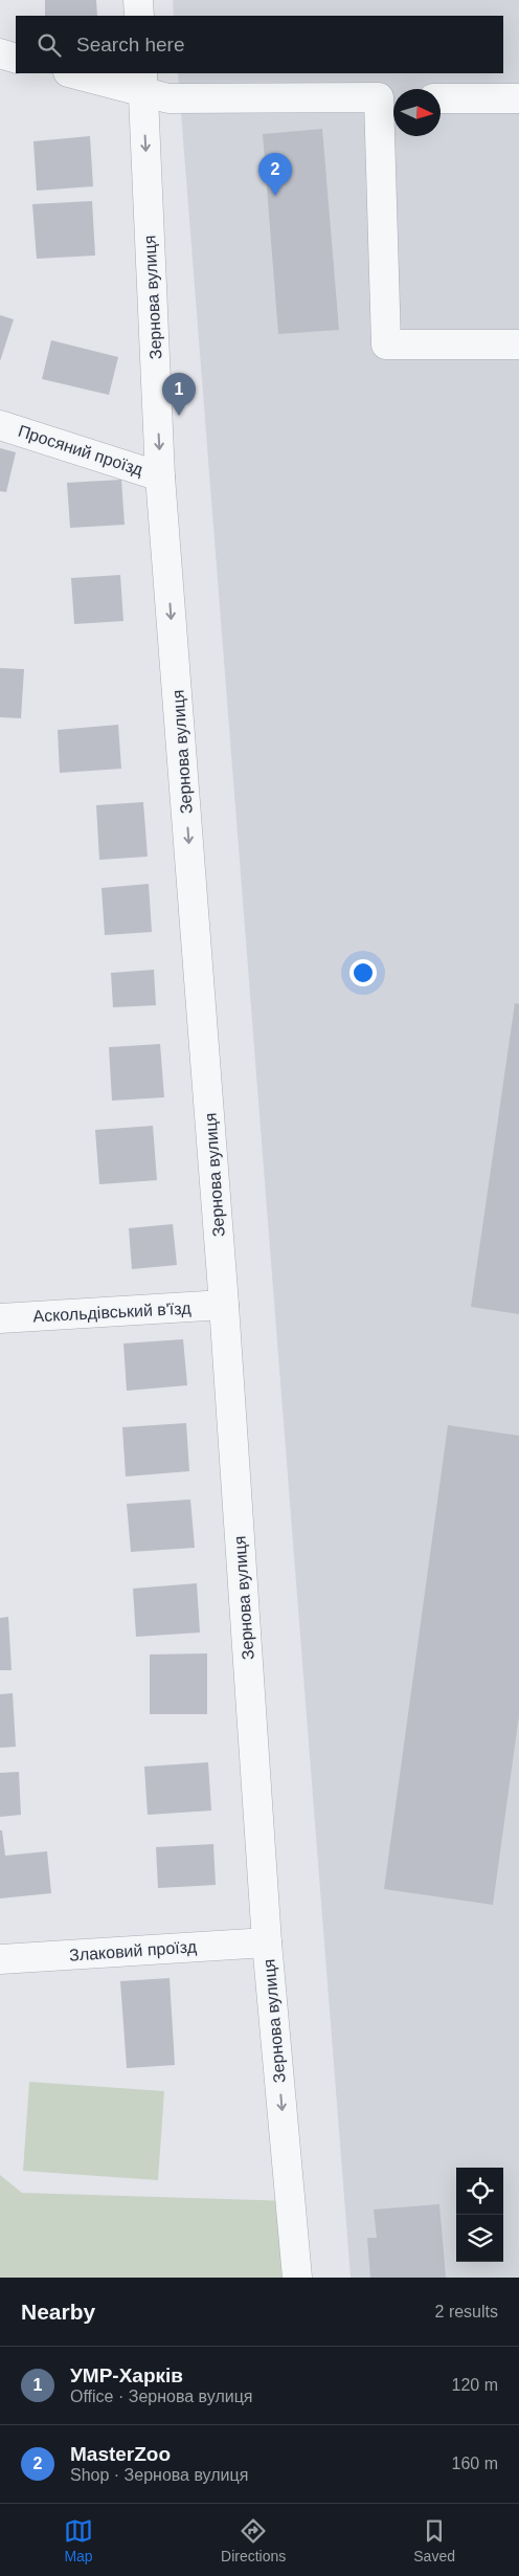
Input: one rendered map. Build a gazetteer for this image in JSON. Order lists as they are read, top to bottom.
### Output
{
  "streets": {
    "street": [
      "Зернова вулиця",
      "Просяний проїзд",
      "Аскольдівський в'їзд",
      "Злаковий проїзд"
    ]
  },
  "crossings": [
    ["Зернова вулиця", "Просяний проїзд"],
    ["Зернова вулиця", "Аскольдівський в'їзд"],
    ["Зернова вулиця", "Злаковий проїзд"]
  ],
  "one_way": ["Зернова вулиця"],
  "north": "right",
  "page": {
    "search": "Search here",
    "pins": ["2", "1"],
    "heading": ["Nearby", "2 results"],
    "list": [
      {
        "mark": "1",
        "name": "УМР-Харків",
        "note": "Office · Зернова вулиця",
        "value": "120 m"
      },
      {
        "mark": "2",
        "name": "MasterZoo",
        "note": "Shop · Зернова вулиця",
        "value": "160 m"
      }
    ],
    "nav": ["Map", "Directions", "Saved"]
  }
}
